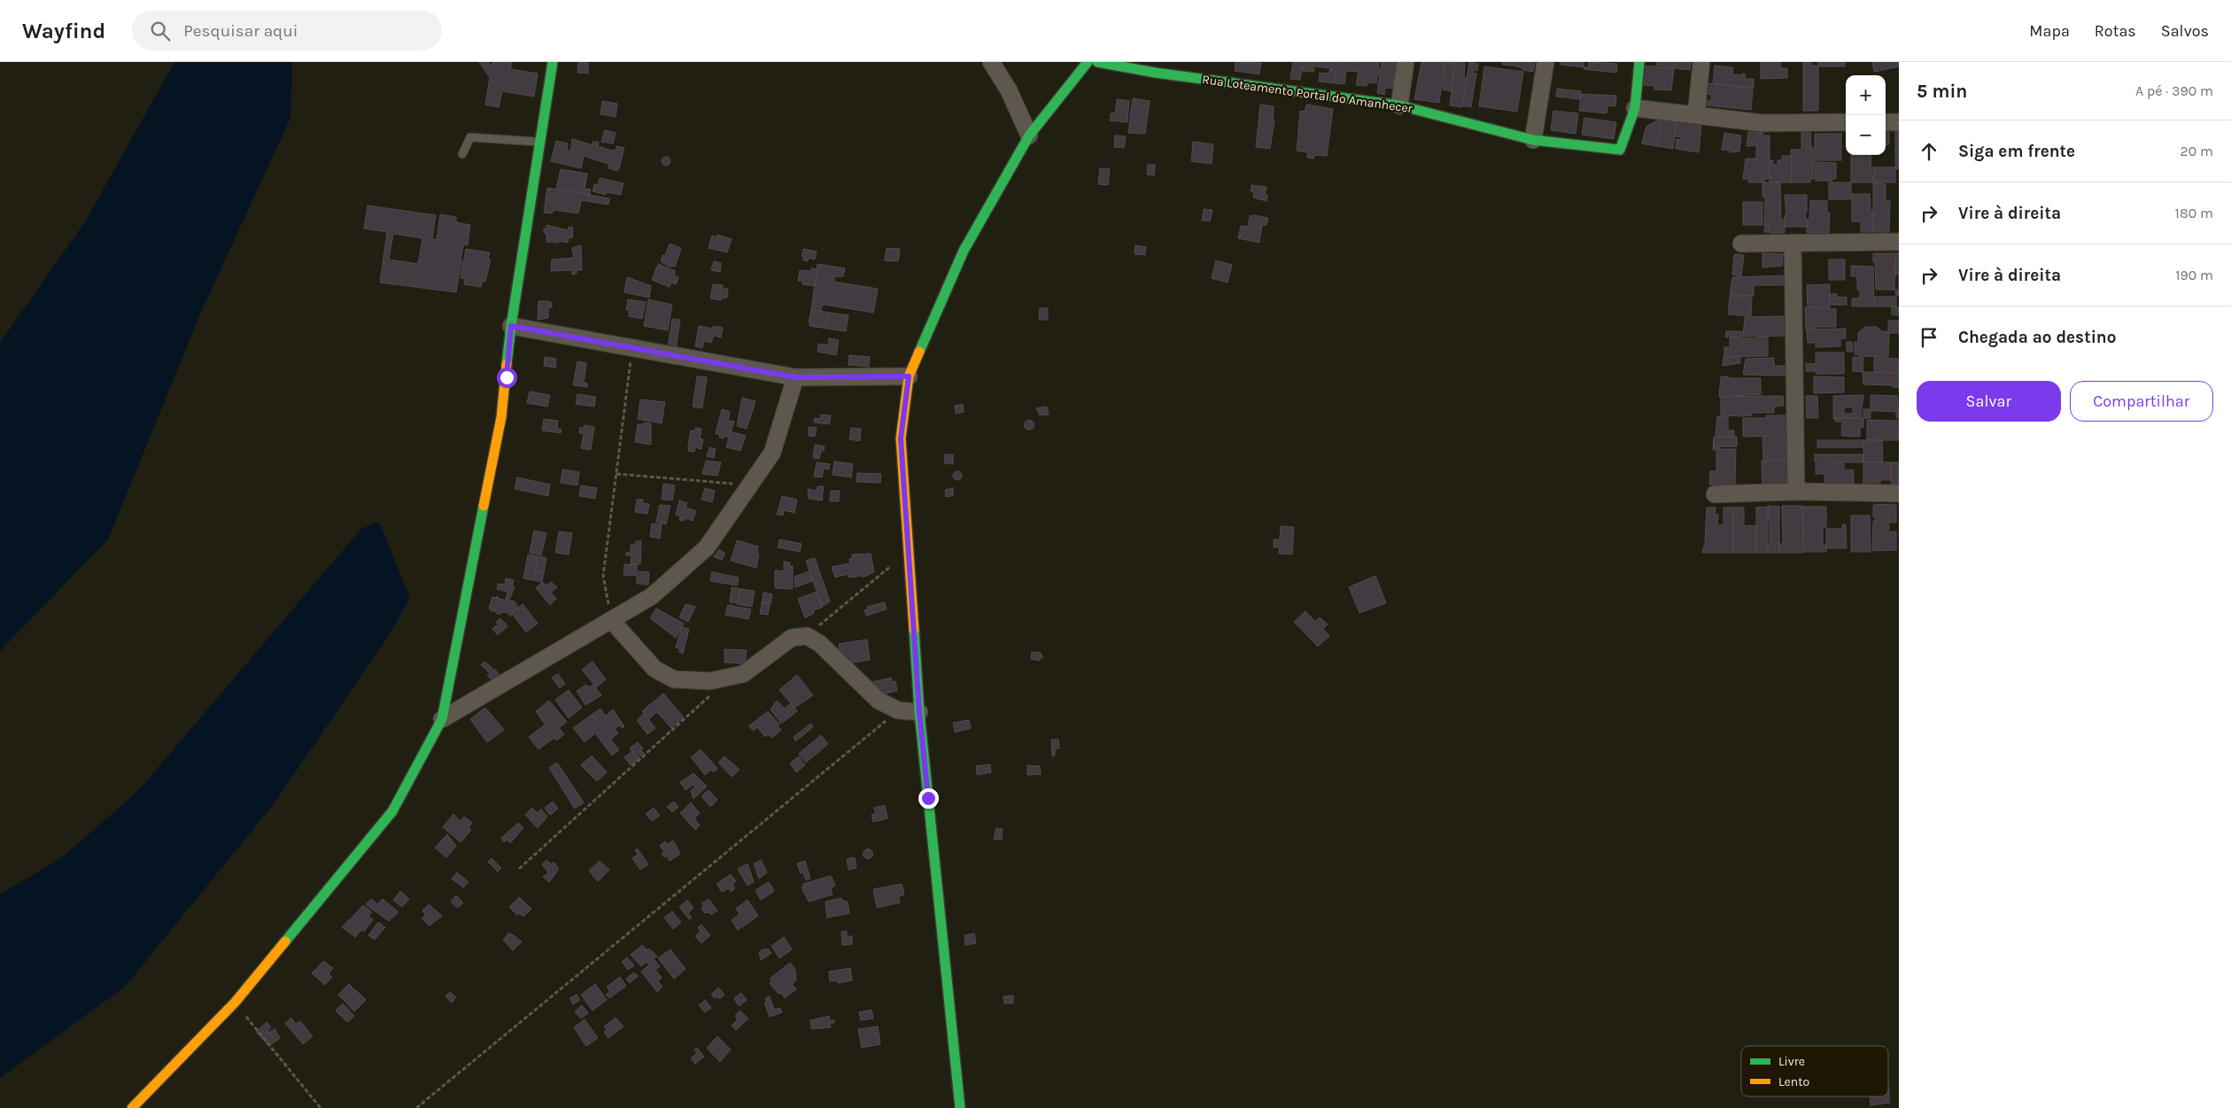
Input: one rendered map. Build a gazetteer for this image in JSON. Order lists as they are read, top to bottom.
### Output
{
  "streets": {
    "street": ["Rua Loteamento Portal do Amanhecer"]
  },
  "legend": ["Livre", "Lento"],
  "page": {
    "header": "Wayfind",
    "search": "Pesquisar aqui",
    "nav": ["Mapa", "Rotas", "Salvos"],
    "heading": ["5 min", "A pé · 390 m"],
    "map_buttons": ["+", "−"],
    "list": [
      ["Siga em frente", "20 m"],
      ["Vire à direita", "180 m"],
      ["Vire à direita", "190 m"],
      "Chegada ao destino"
    ],
    "buttons": ["Salvar", "Compartilhar"]
  }
}
